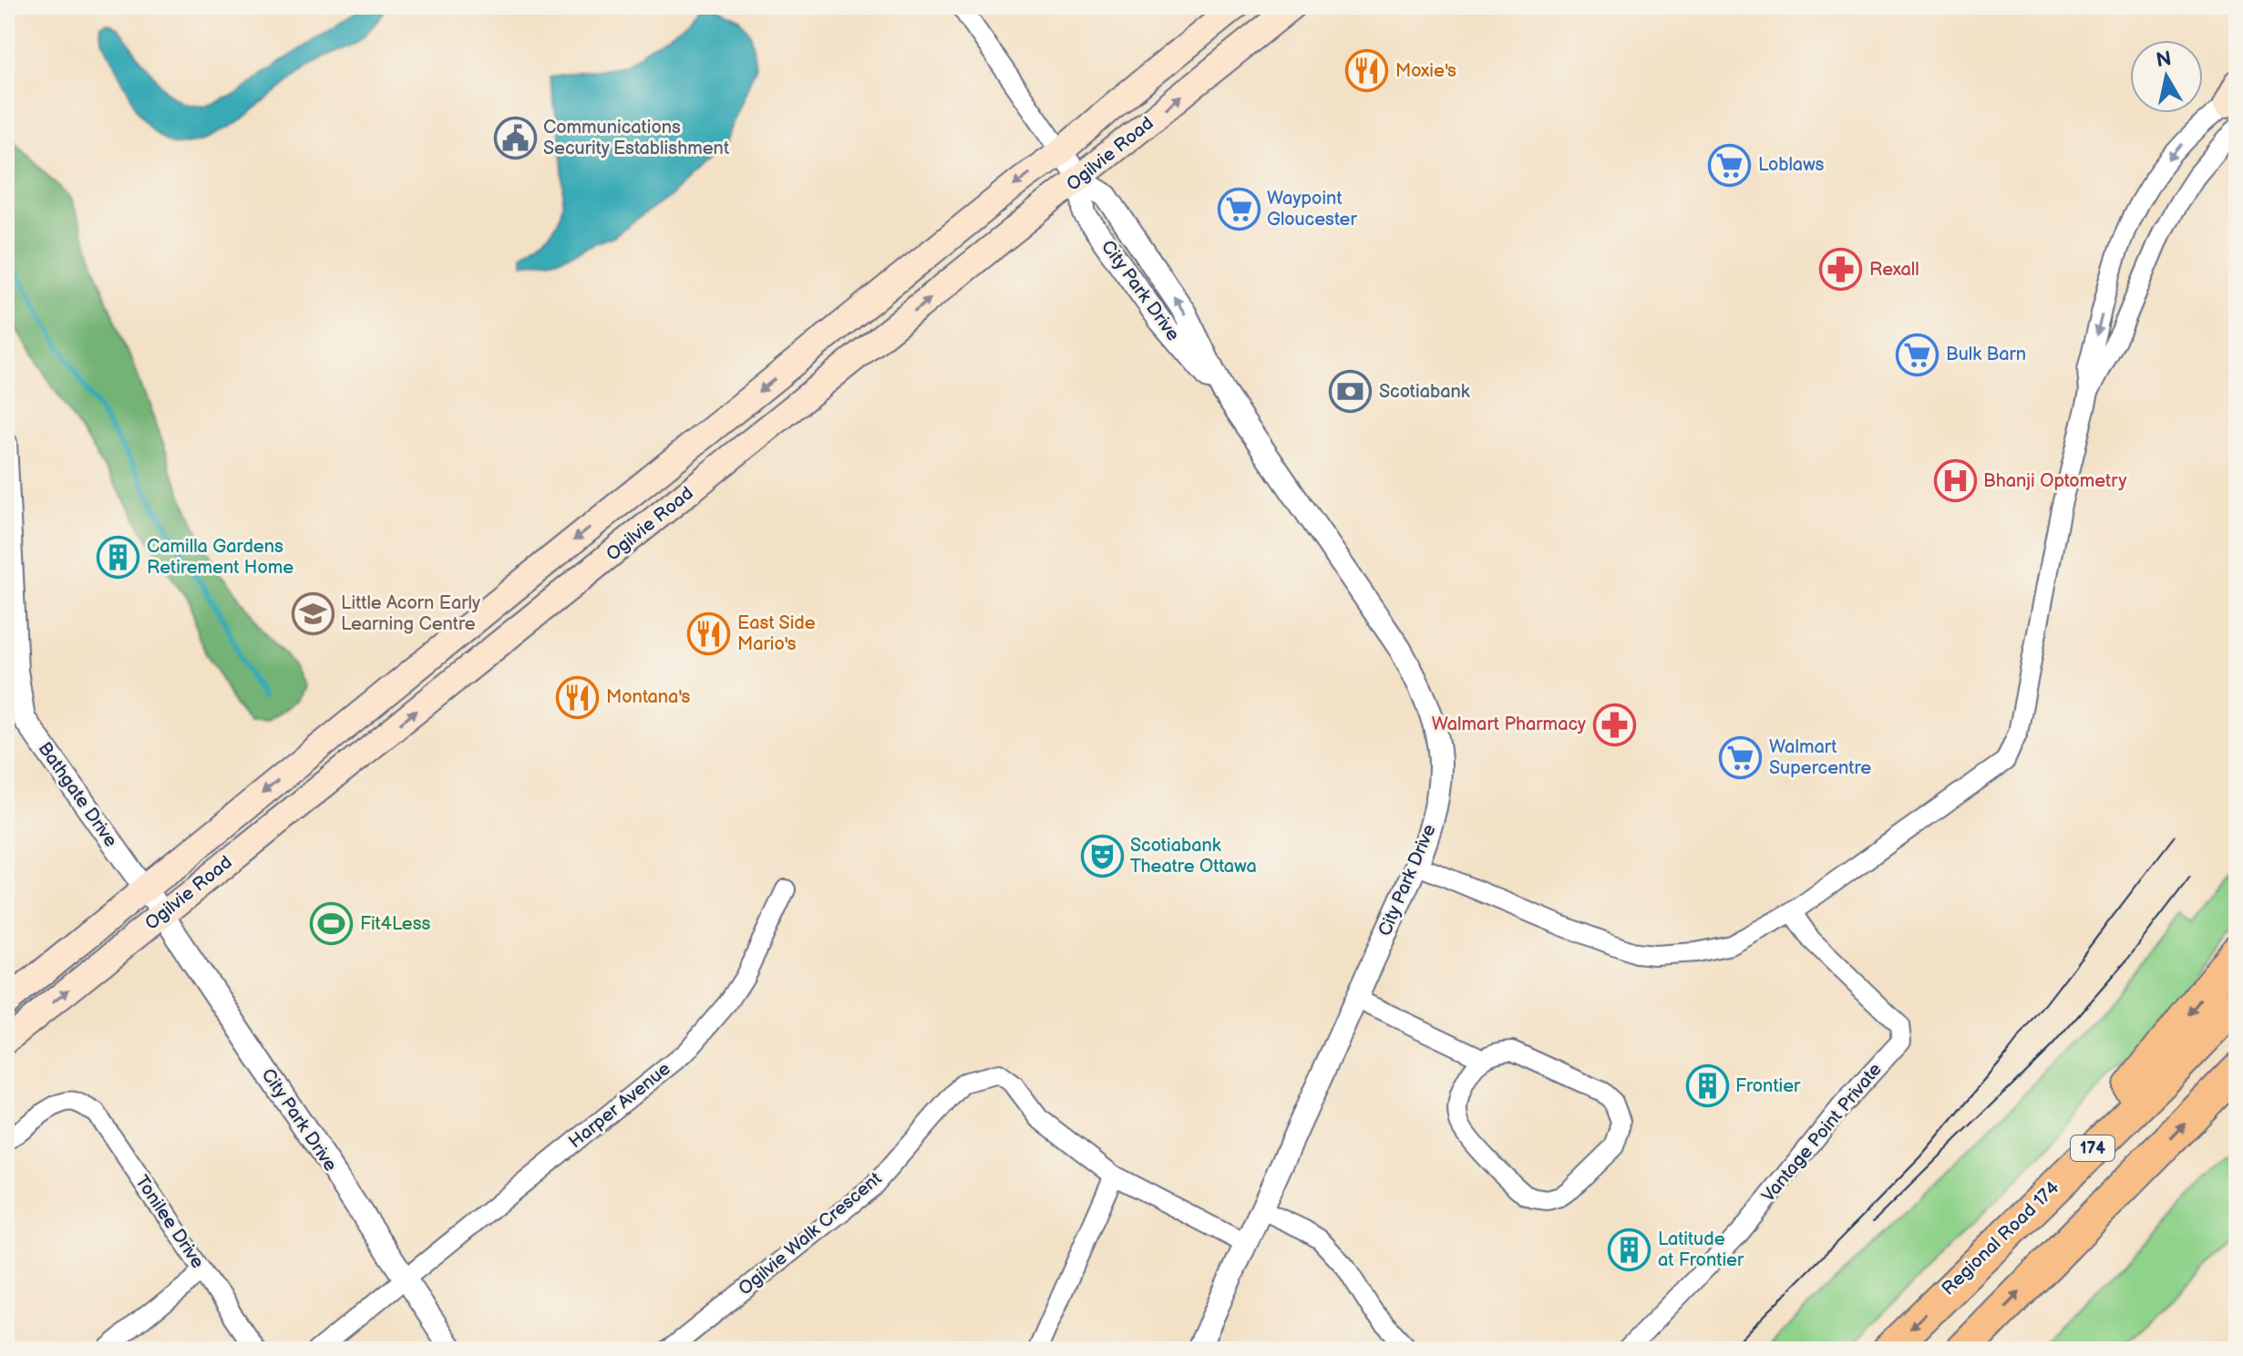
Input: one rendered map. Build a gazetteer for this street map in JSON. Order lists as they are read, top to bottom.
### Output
{
  "streets": {
    "highway": ["174", "Regional Road 174"],
    "main road": ["Ogilvie Road"],
    "street": [
      "City Park Drive",
      "Bathgate Drive",
      "Harper Avenue",
      "Vantage Point Private",
      "Tonilee Drive",
      "Ogilvie Walk Crescent"
    ]
  },
  "crossings": [
    ["Ogilvie Road", "City Park Drive"],
    ["Ogilvie Road", "Bathgate Drive"],
    ["City Park Drive", "Bathgate Drive"],
    ["City Park Drive", "Harper Avenue"]
  ],
  "places": {
    "restaurant": ["Moxie's", "East Side Mario's", "Montana's"],
    "public building": ["Communications Security Establishment"],
    "supermarket": [
      "Loblaws",
      "Waypoint Gloucester",
      "Bulk Barn",
      "Walmart Supercentre"
    ],
    "pharmacy": ["Rexall", "Walmart Pharmacy"],
    "bank": ["Scotiabank"],
    "hospital": ["Bhanji Optometry"],
    "building": ["Camilla Gardens Retirement Home", "Frontier", "Latitude at Frontier"],
    "school or university": ["Little Acorn Early Learning Centre"],
    "theatre": ["Scotiabank Theatre Ottawa"],
    "sports": ["Fit4Less"]
  },
  "north": "top"
}
